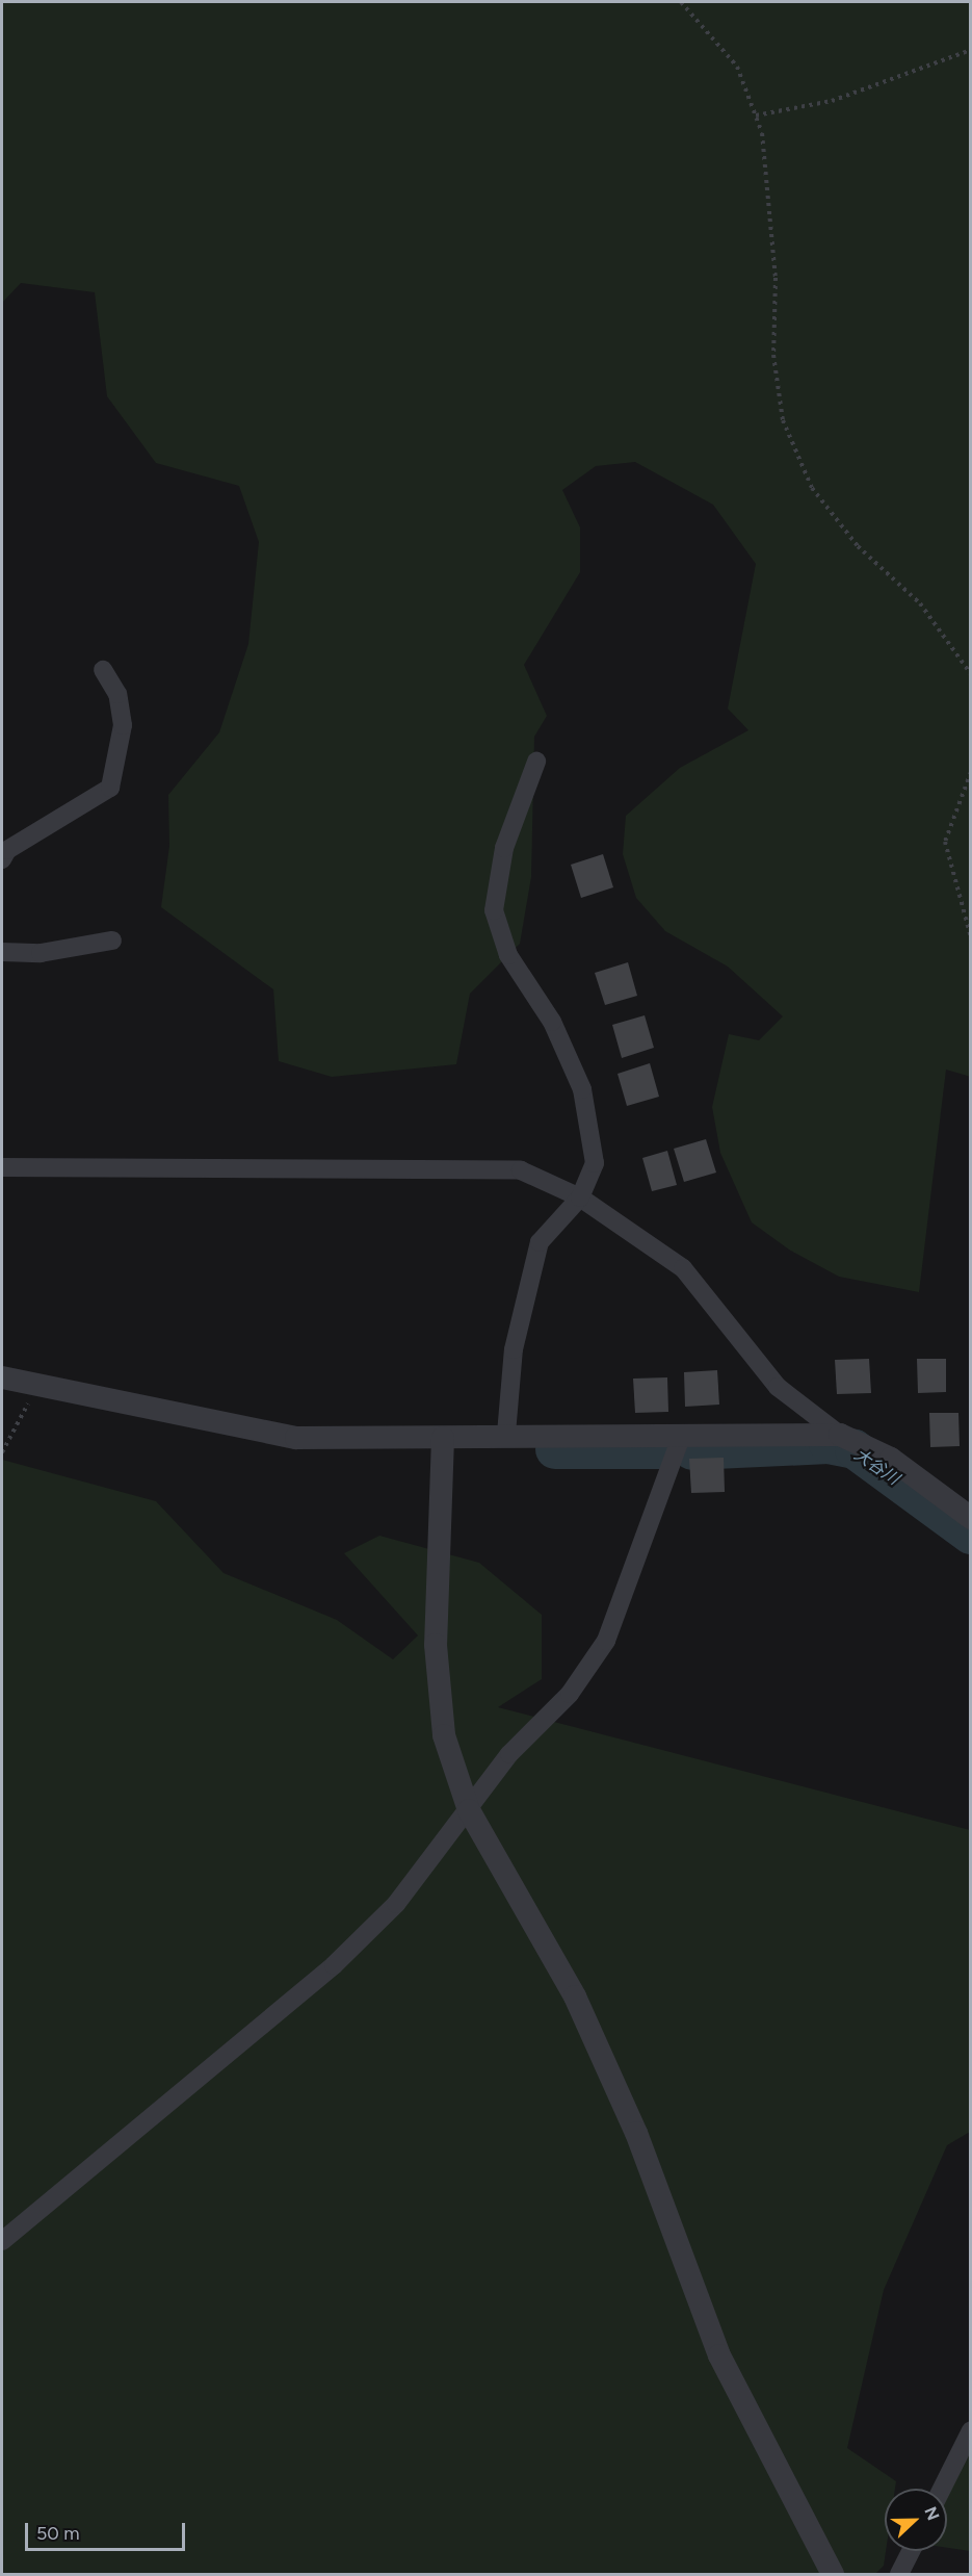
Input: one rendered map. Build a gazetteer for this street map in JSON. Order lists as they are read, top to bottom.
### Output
{
  "water": ["大谷川"],
  "scale_bar": "50 m",
  "north": "right"
}
